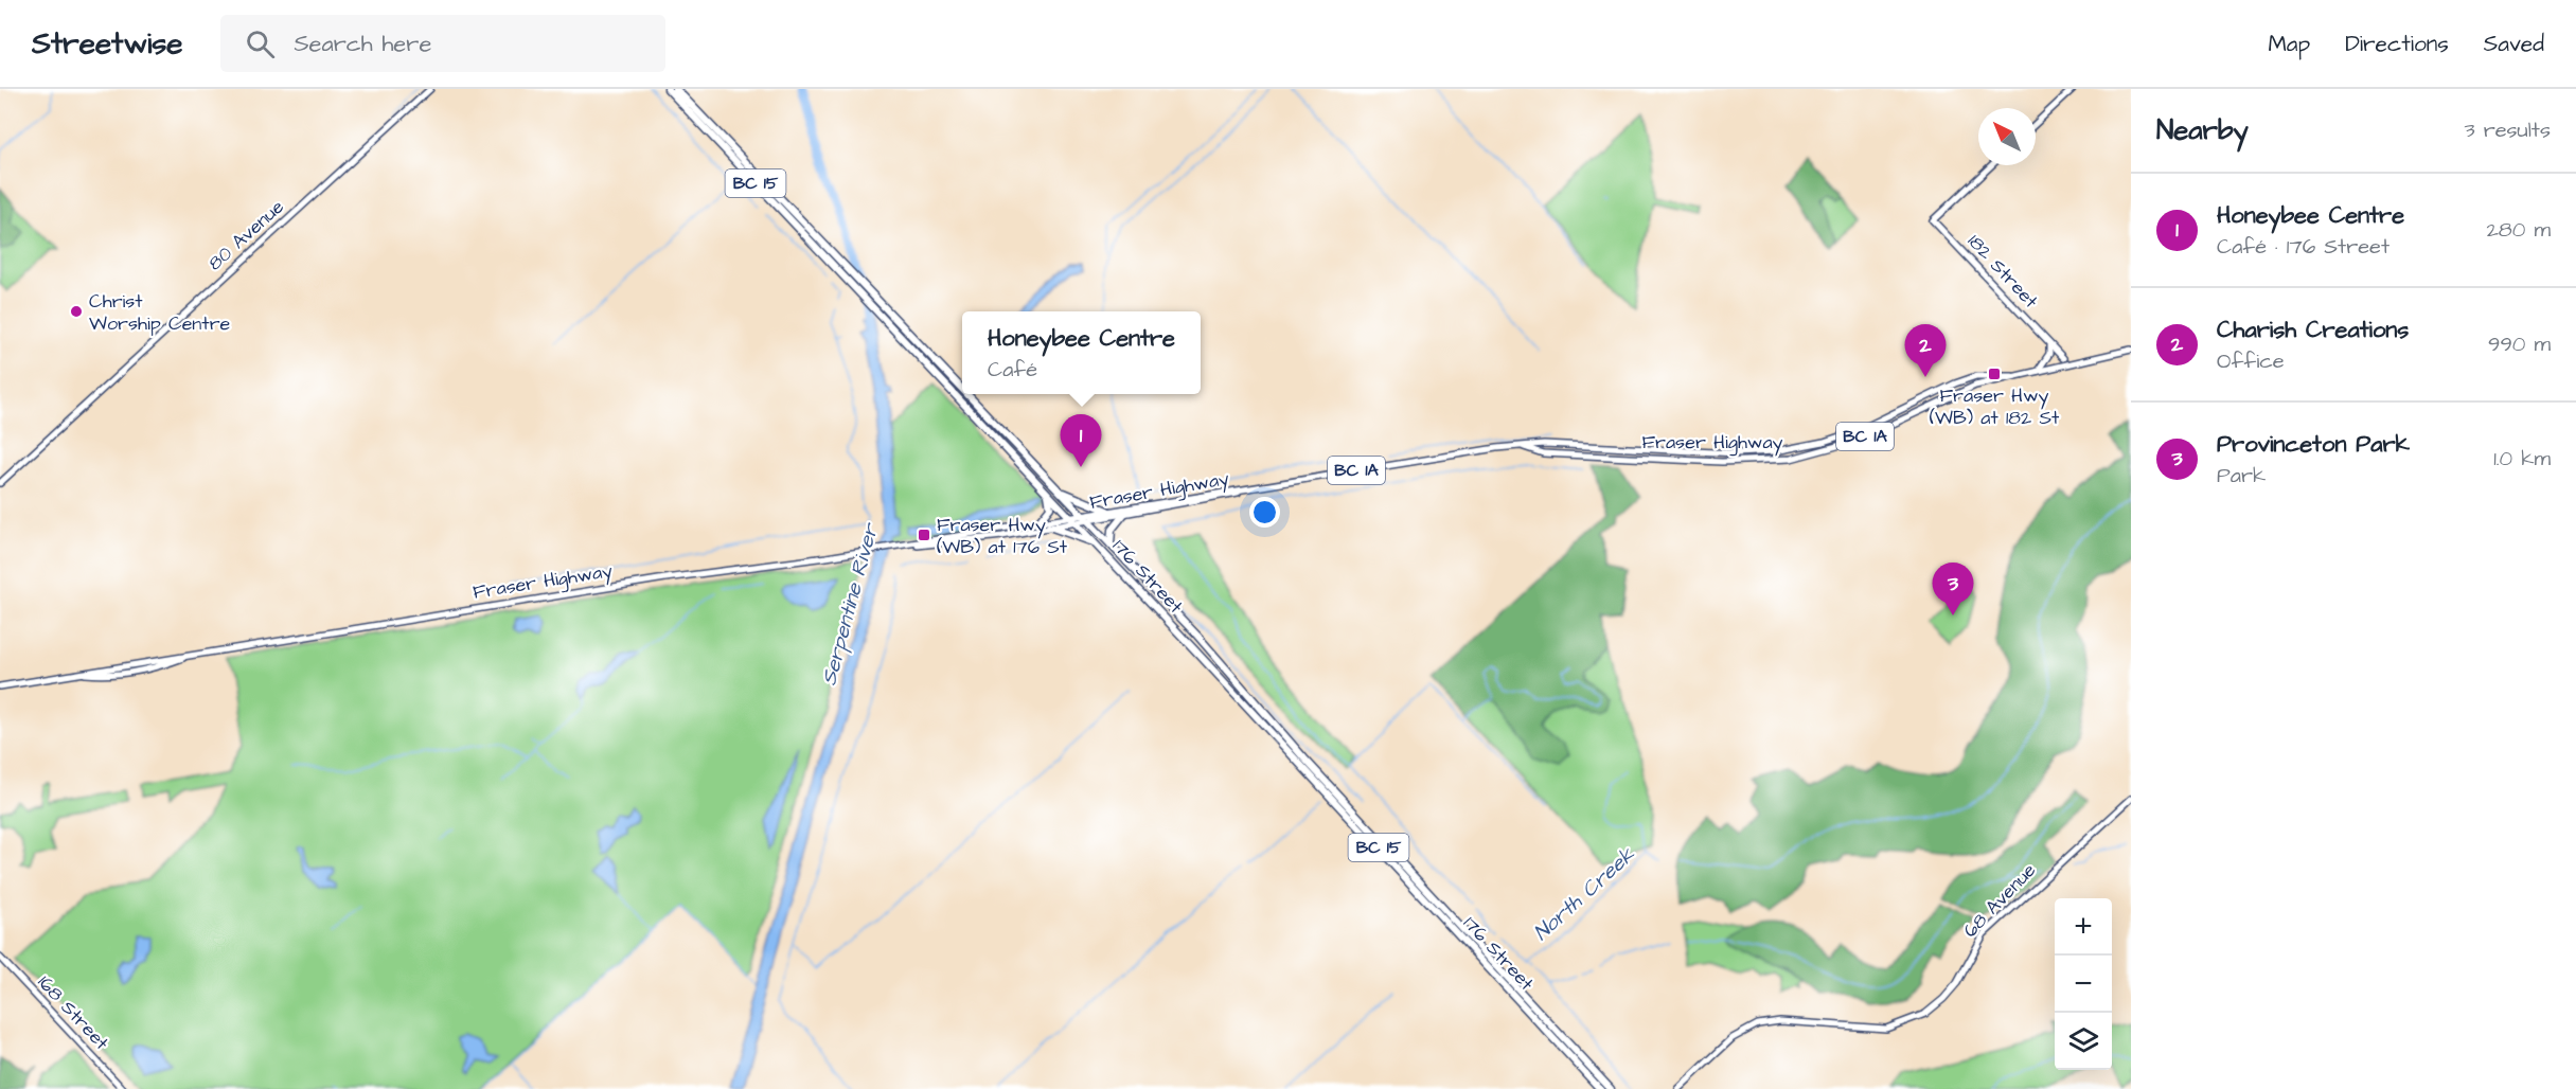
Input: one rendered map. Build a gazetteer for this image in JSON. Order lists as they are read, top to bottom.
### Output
{
  "streets": {
    "highway": ["BC 15", "176 Street"],
    "main road": [
      "80 Avenue",
      "182 Street",
      "BC 1A",
      "Fraser Highway",
      "68 Avenue",
      "168 Street"
    ]
  },
  "crossings": [
    ["BC 15", "176 Street"],
    ["Fraser Highway", "176 Street"]
  ],
  "water": ["Serpentine River", "North Creek"],
  "places": {
    "other": ["Christ Worship Centre"],
    "transit": ["Fraser Hwy (WB) at 182 St", "Fraser Hwy (WB) at 176 St"]
  },
  "north": "top left",
  "page": {
    "header": "Streetwise",
    "search": "Search here",
    "nav": ["Map", "Directions", "Saved"],
    "heading": ["Nearby", "3 results"],
    "list": [
      {
        "mark": "1",
        "name": "Honeybee Centre",
        "note": "Café · 176 Street",
        "value": "280 m"
      },
      {
        "mark": "2",
        "name": "Charish Creations",
        "note": "Office",
        "value": "990 m"
      },
      {
        "mark": "3",
        "name": "Provinceton Park",
        "note": "Park",
        "value": "1.0 km"
      }
    ],
    "popup": ["Honeybee Centre", "Café"],
    "pins": ["2", "1", "3"],
    "map_buttons": ["+", "−"]
  }
}
